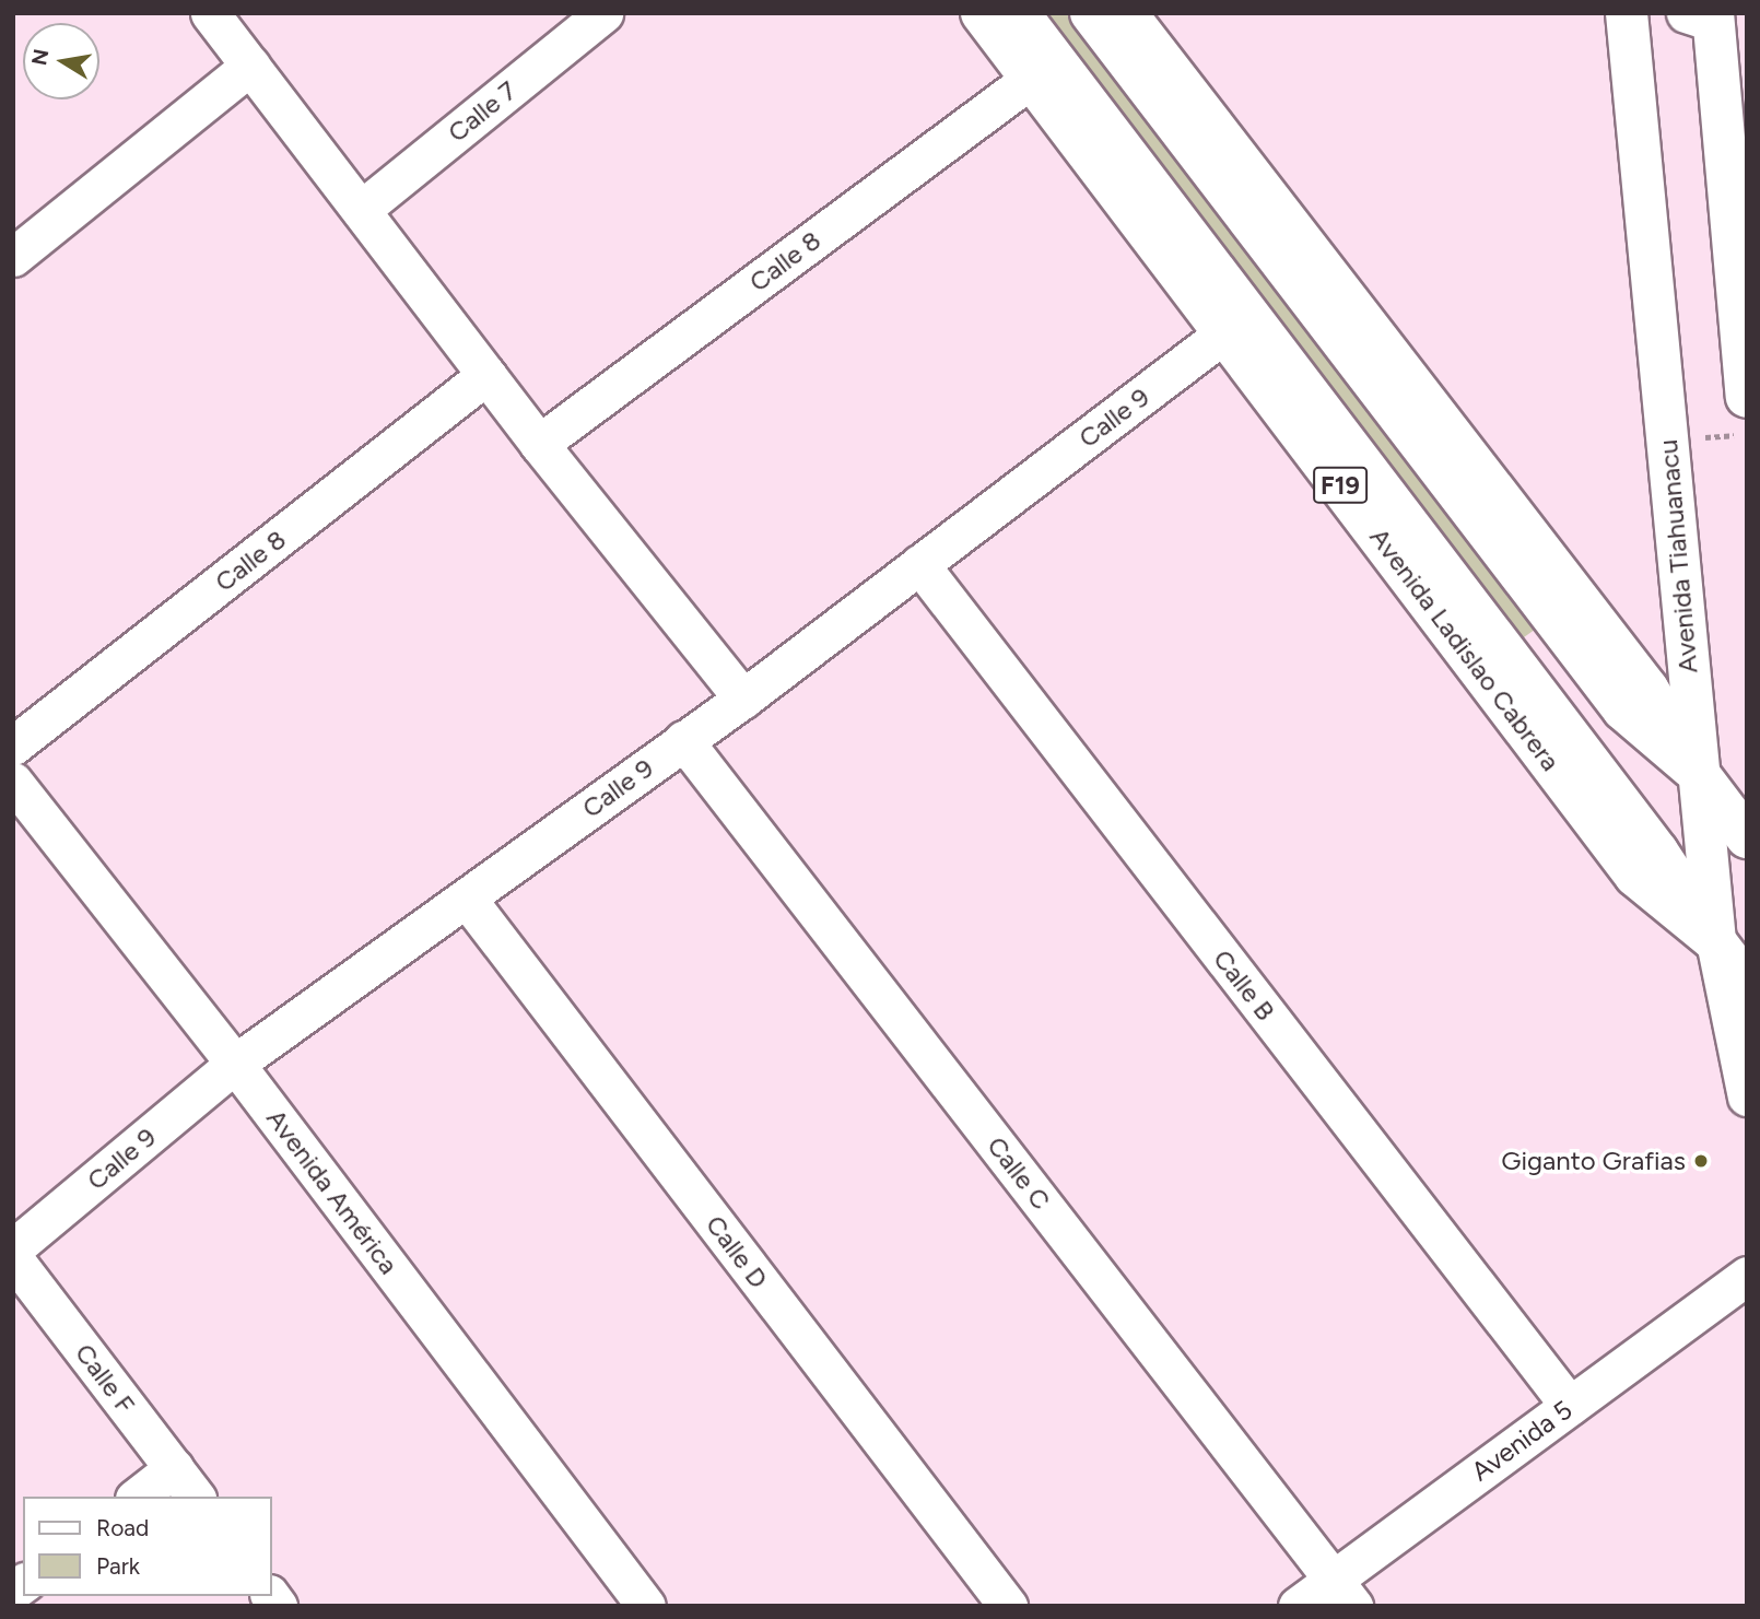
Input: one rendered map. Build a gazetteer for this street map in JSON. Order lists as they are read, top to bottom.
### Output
{
  "streets": {
    "main road": ["F19", "Avenida Tiahuanacu", "Avenida Ladislao Cabrera"],
    "street": [
      "Calle 7",
      "Calle 8",
      "Calle 9",
      "Calle B",
      "Calle C",
      "Avenida América",
      "Calle D",
      "Calle F",
      "Avenida 5"
    ]
  },
  "crossings": [
    ["Calle 8", "Avenida Ladislao Cabrera"],
    ["Calle 9", "Avenida Ladislao Cabrera"],
    ["Calle 9", "Calle B"],
    ["Calle 9", "Calle C"],
    ["Calle 9", "Avenida América"],
    ["Calle 9", "Calle D"],
    ["Avenida Tiahuanacu", "Avenida Ladislao Cabrera"],
    ["Calle B", "Avenida 5"],
    ["Calle C", "Avenida 5"]
  ],
  "places": ["Giganto Grafias"],
  "legend": ["Road", "Park"],
  "north": "left"
}
